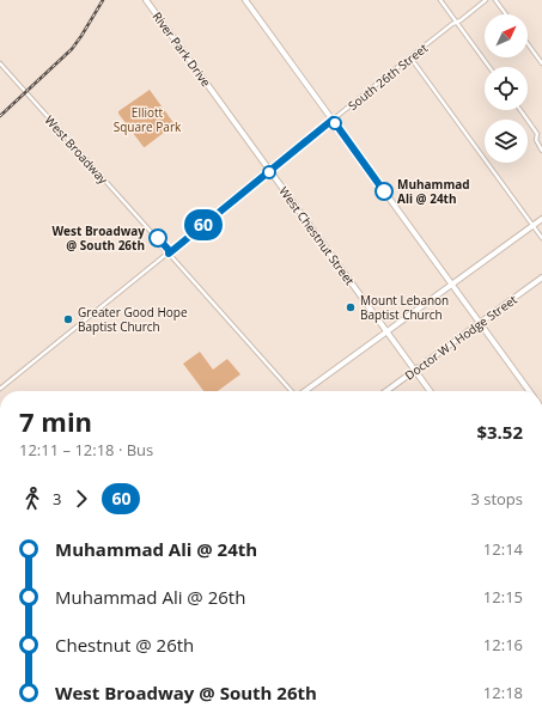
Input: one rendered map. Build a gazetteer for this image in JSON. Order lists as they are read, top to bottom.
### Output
{
  "streets": {
    "main road": ["River Park Drive", "West Chestnut Street", "Doctor W J Hodge Street"],
    "street": ["South 26th Street", "West Broadway"]
  },
  "crossings": [
    ["River Park Drive", "West Chestnut Street"],
    ["South 26th Street", "West Broadway"],
    ["South 26th Street", "West Chestnut Street"],
    ["West Chestnut Street", "Doctor W J Hodge Street"]
  ],
  "parks": ["Elliott Square Park"],
  "places": [
    "Muhammad Ali @ 24th",
    "West Broadway @ South 26th",
    "Mount Lebanon Baptist Church",
    "Greater Good Hope Baptist Church"
  ],
  "lines": ["bus line 60"],
  "north": "top right",
  "page": {
    "on_map": "60",
    "heading": ["7 min", "12:11 – 12:18 · Bus", "$3.52"],
    "legs": ["3", "60", "3 stops"],
    "list": [
      {
        "name": "Muhammad Ali @ 24th",
        "value": "12:14"
      },
      {
        "name": "Muhammad Ali @ 26th",
        "value": "12:15"
      },
      {
        "name": "Chestnut @ 26th",
        "value": "12:16"
      },
      {
        "name": "West Broadway @ South 26th",
        "value": "12:18"
      }
    ]
  }
}
